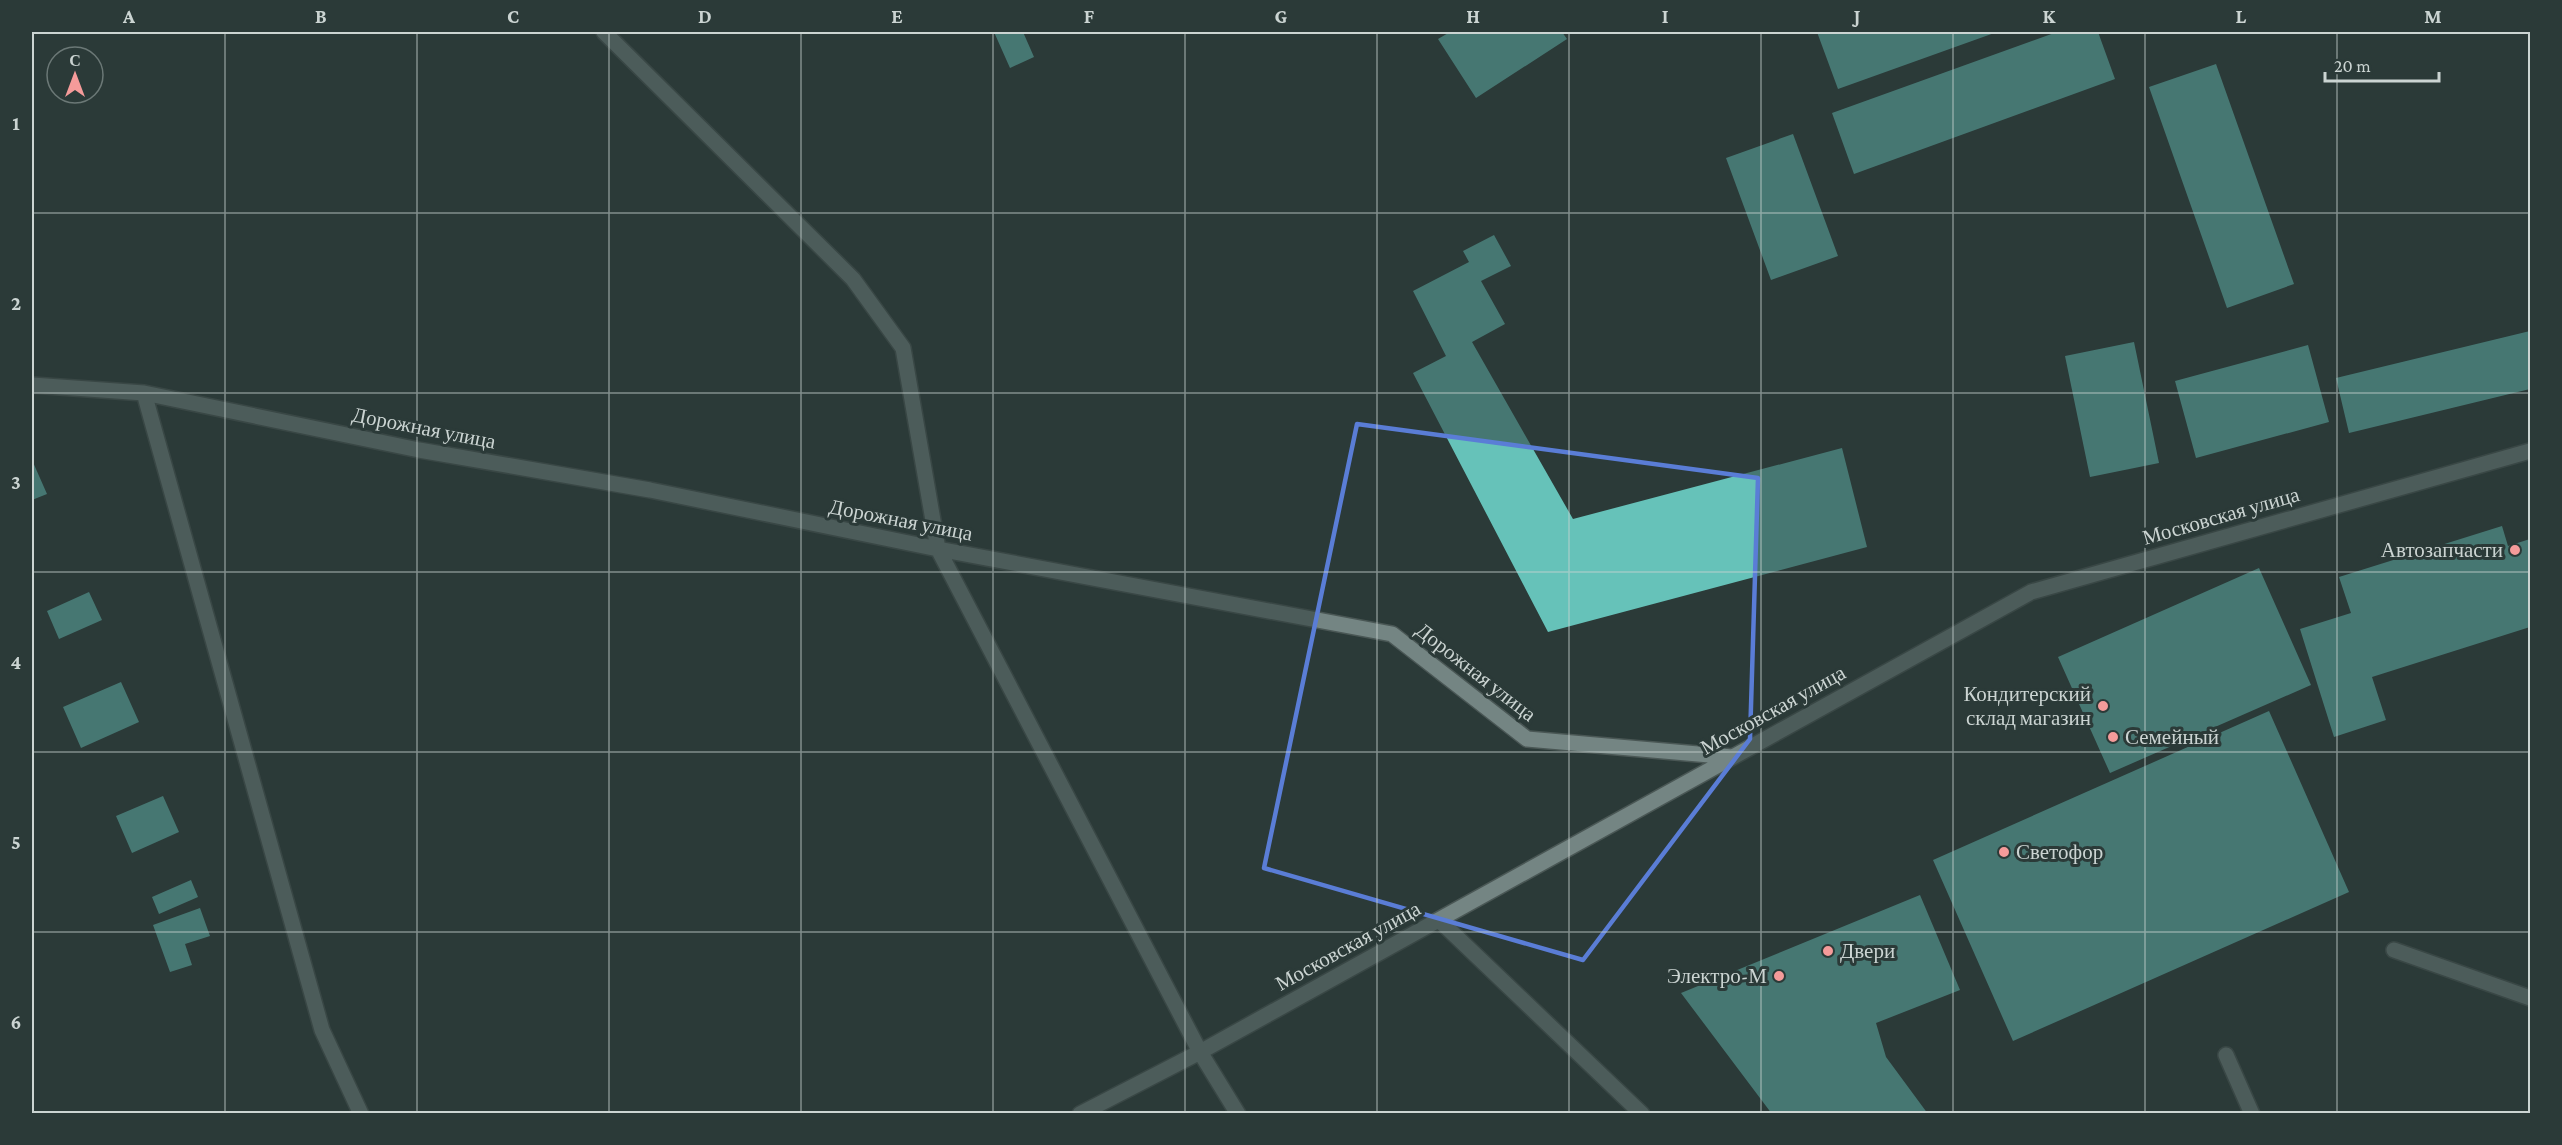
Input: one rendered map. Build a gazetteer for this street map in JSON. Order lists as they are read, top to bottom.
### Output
{
  "streets": {
    "street": ["Дорожная улица", "Московская улица"]
  },
  "crossings": [
    ["Дорожная улица", "Московская улица"]
  ],
  "places": [
    "Автозапчасти",
    "Кондитерский склад магазин",
    "Семейный",
    "Светофор",
    "Двери",
    "Электро-М"
  ],
  "scale_bar": "20 m",
  "north": "top",
  "grid": {
    "columns": [
      "A",
      "B",
      "C",
      "D",
      "E",
      "F",
      "G",
      "H",
      "I",
      "J",
      "K",
      "L",
      "M"
    ],
    "rows": [
      "1",
      "2",
      "3",
      "4",
      "5",
      "6"
    ]
  }
}
